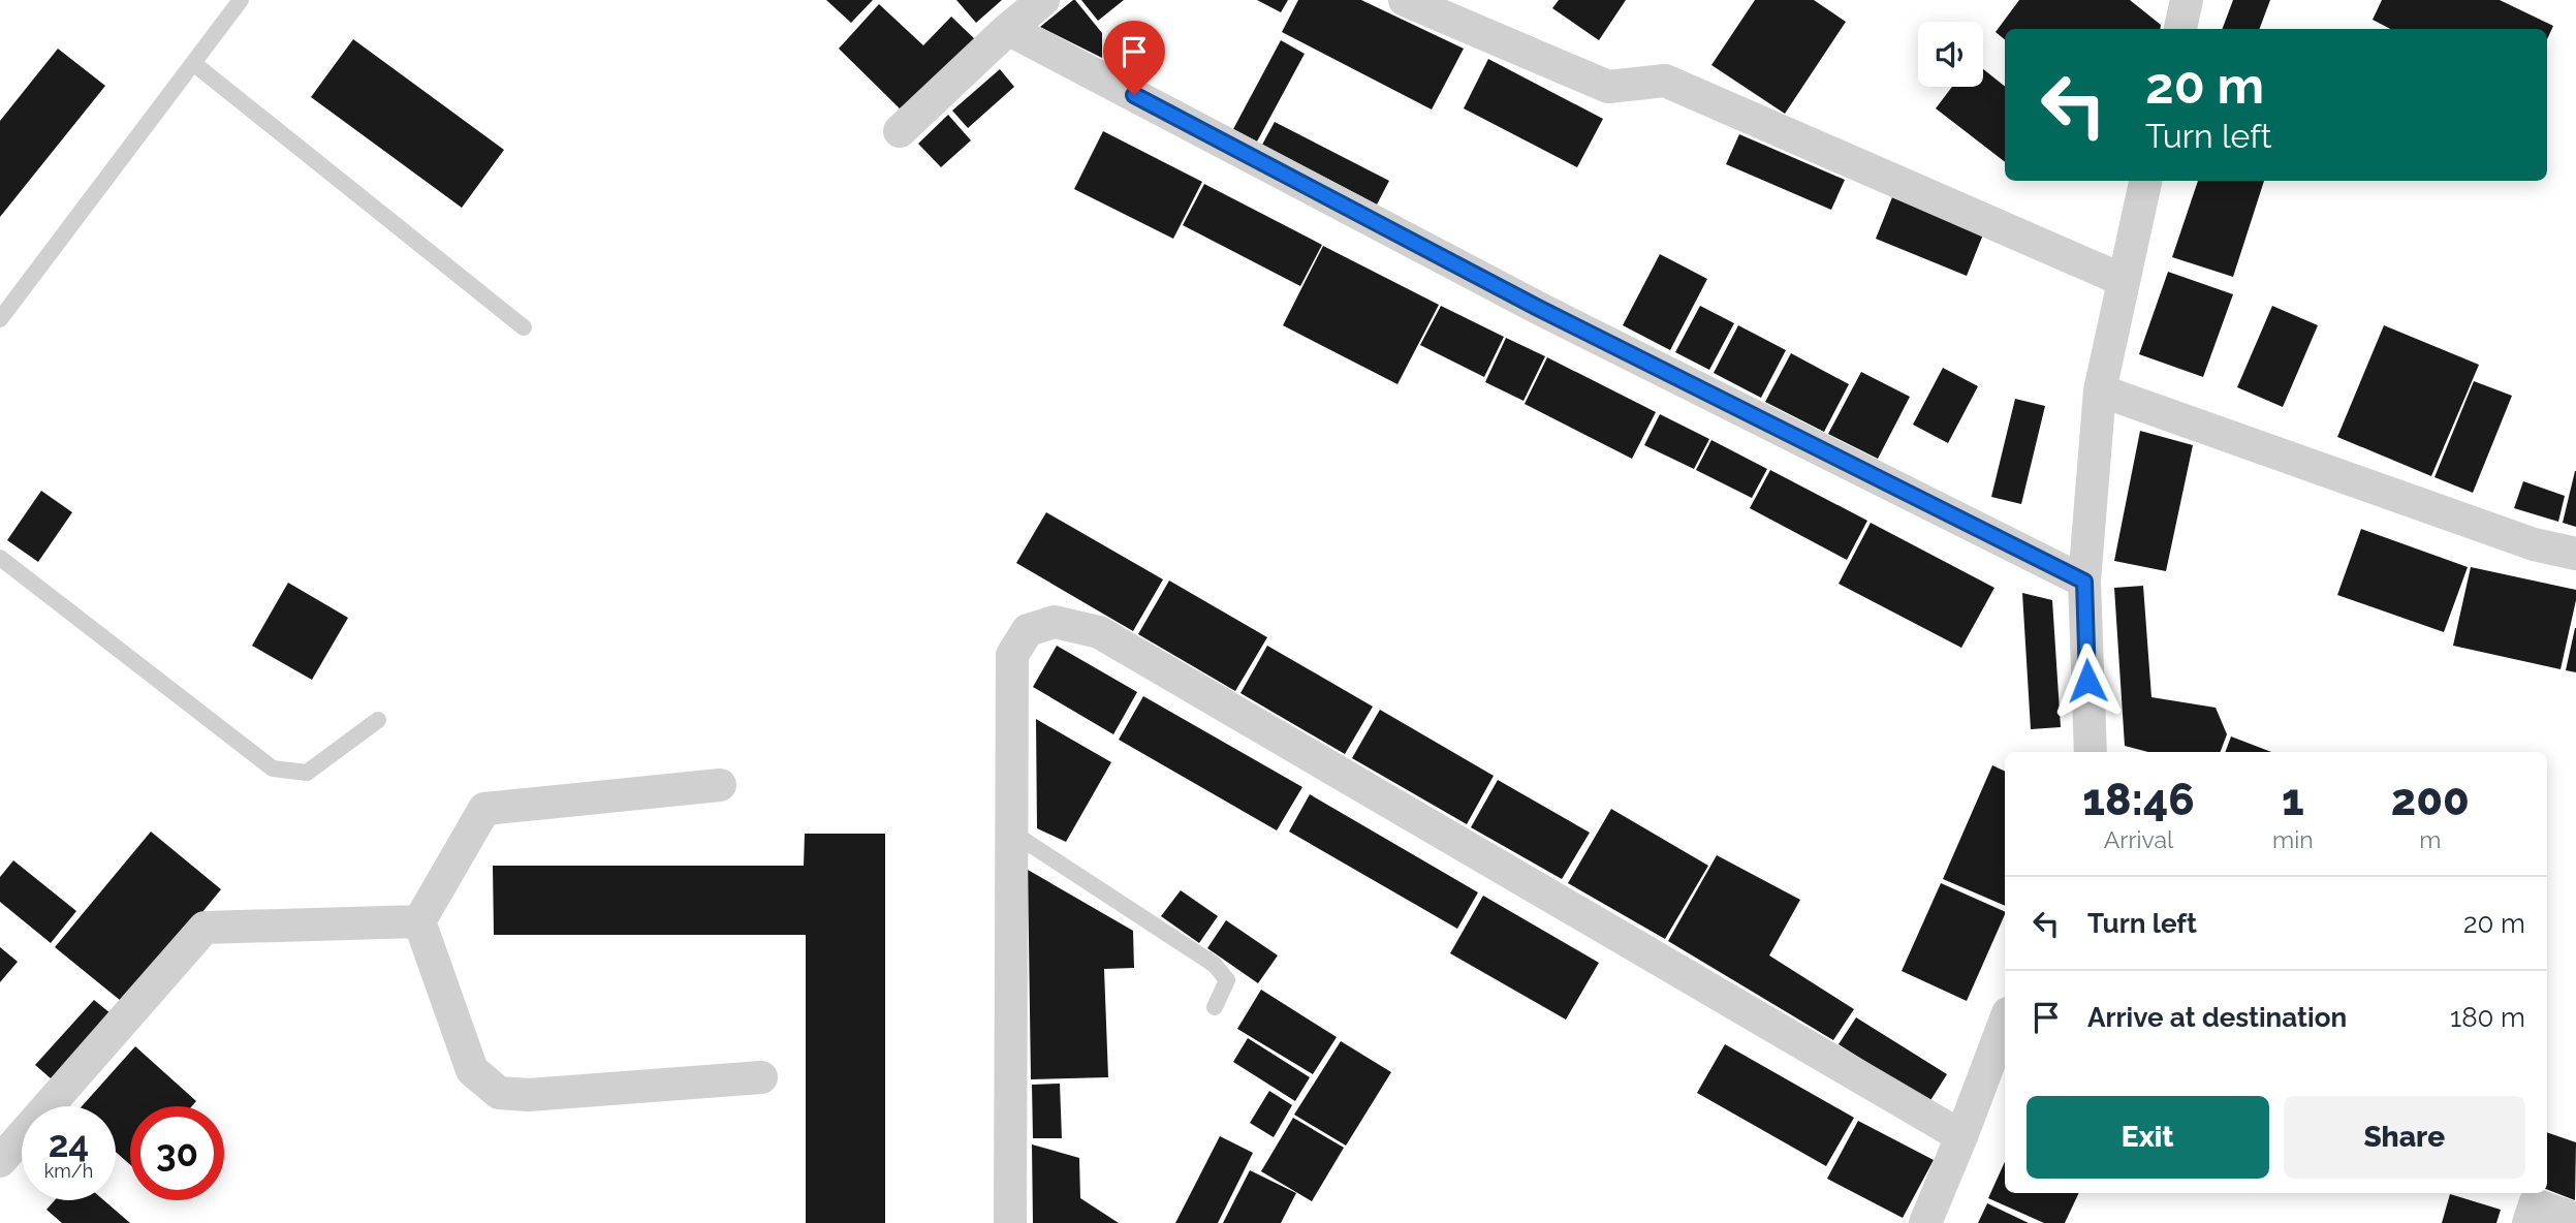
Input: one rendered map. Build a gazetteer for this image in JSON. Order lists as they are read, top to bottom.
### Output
{
  "page": {
    "turn": ["20 m", "Turn left"],
    "eta": [
      "18:46",
      "Arrival",
      "1",
      "min",
      "200",
      "m"
    ],
    "list": [
      {
        "name": "Turn left",
        "value": "20 m"
      },
      {
        "name": "Arrive at destination",
        "value": "180 m"
      }
    ],
    "buttons": ["Exit", "Share"],
    "speed": "24 km/h",
    "limit": "30"
  }
}
